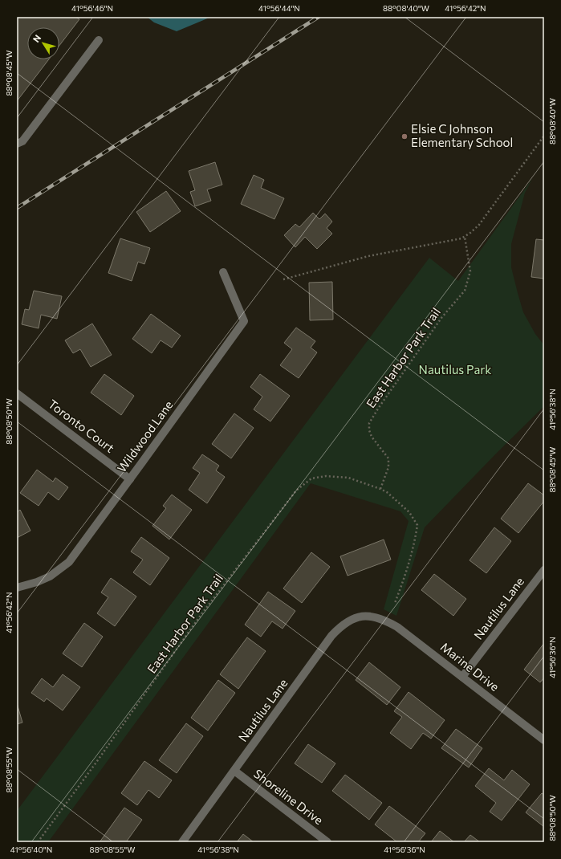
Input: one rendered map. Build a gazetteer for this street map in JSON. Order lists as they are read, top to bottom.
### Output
{
  "streets": {
    "street": [
      "Toronto Court",
      "Wildwood Lane",
      "Nautilus Lane",
      "Marine Drive",
      "Shoreline Drive"
    ],
    "path": ["East Harbor Park Trail"]
  },
  "crossings": [
    ["Toronto Court", "Wildwood Lane"],
    ["Nautilus Lane", "Marine Drive"],
    ["Nautilus Lane", "Shoreline Drive"]
  ],
  "parks": ["Nautilus Park"],
  "places": ["Elsie C Johnson Elementary School"],
  "north": "top left",
  "coordinates": [
    "41°56'46\"N",
    "41°56'44\"N",
    "88°08'40\"W",
    "41°56'42\"N",
    "88°08'45\"W",
    "41°56'38\"N",
    "88°08'50\"W",
    "41°56'36\"N",
    "88°08'55\"W",
    "41°56'40\"N"
  ]
}
